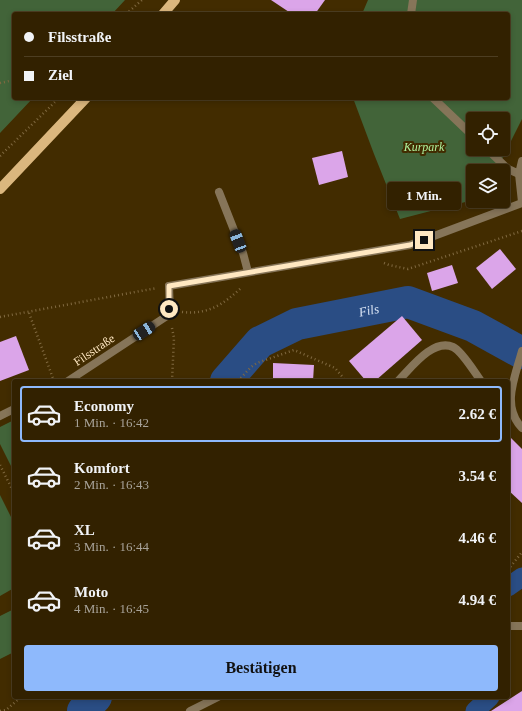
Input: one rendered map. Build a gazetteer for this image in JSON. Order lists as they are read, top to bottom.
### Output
{
  "streets": {
    "street": ["Filsstraße"]
  },
  "water": ["Fils"],
  "parks": ["Kurpark"],
  "page": {
    "banner": ["Filsstraße", "Ziel"],
    "bubble": "1 Min.",
    "list": [
      {
        "name": "Economy",
        "note": "1 Min. · 16:42",
        "value": "2.62 €"
      },
      {
        "name": "Komfort",
        "note": "2 Min. · 16:43",
        "value": "3.54 €"
      },
      {
        "name": "XL",
        "note": "3 Min. · 16:44",
        "value": "4.46 €"
      },
      {
        "name": "Moto",
        "note": "4 Min. · 16:45",
        "value": "4.94 €"
      }
    ],
    "buttons": "Bestätigen"
  }
}
